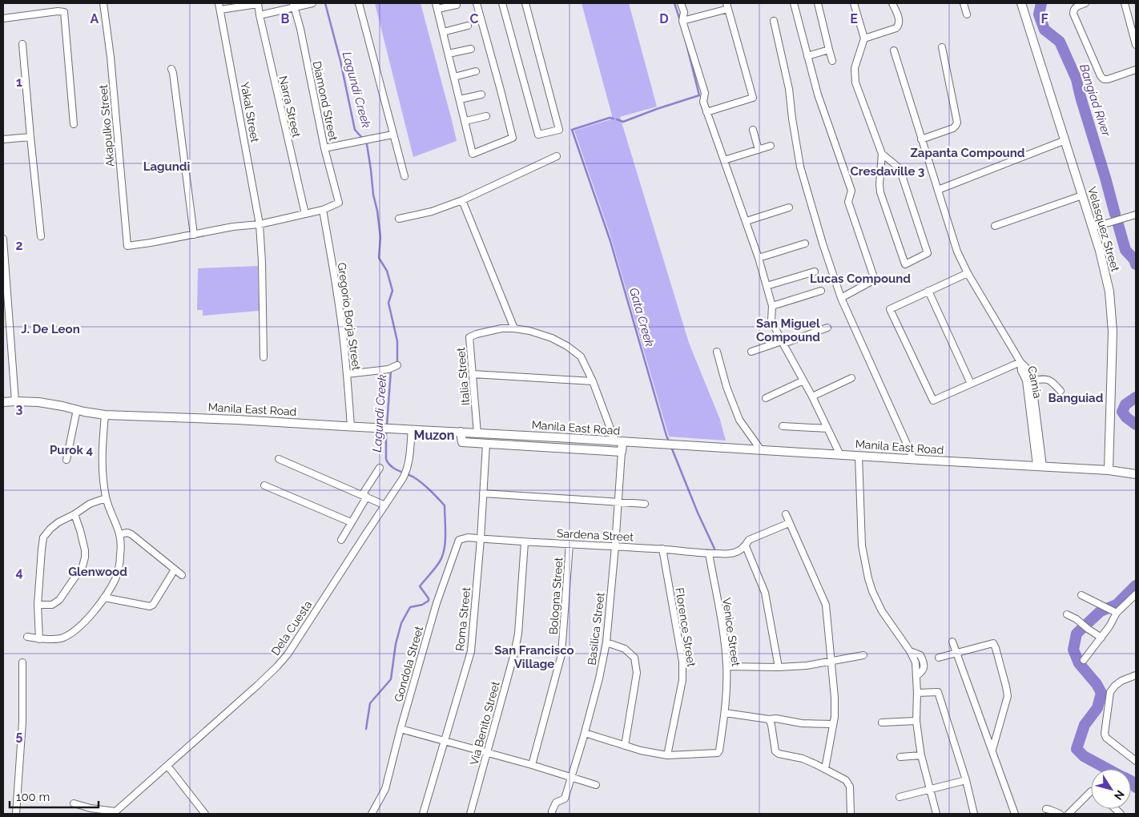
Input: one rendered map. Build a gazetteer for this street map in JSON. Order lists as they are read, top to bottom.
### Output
{
  "streets": {
    "main road": ["Velasquez Street", "Manila East Road"],
    "street": [
      "Diamond Street",
      "Narra Street",
      "Yakal Street",
      "Akapulko Street",
      "Gregorio Borja Street",
      "Italia Street",
      "Camia",
      "Sardena Street",
      "Bologna Street",
      "Roma Street",
      "Florence Street",
      "Dela Cuesta",
      "Basilica Street",
      "Venice Street",
      "Gondola Street",
      "Via Benito Street"
    ]
  },
  "crossings": [
    ["Diamond Street", "Gregorio Borja Street"],
    ["Velasquez Street", "Manila East Road"],
    ["Gregorio Borja Street", "Manila East Road"],
    ["Italia Street", "Manila East Road"],
    ["Camia", "Manila East Road"],
    ["Manila East Road", "Dela Cuesta"],
    ["Sardena Street", "Bologna Street"],
    ["Sardena Street", "Roma Street"],
    ["Sardena Street", "Florence Street"],
    ["Sardena Street", "Basilica Street"],
    ["Sardena Street", "Venice Street"],
    ["Sardena Street", "Gondola Street"],
    ["Sardena Street", "Via Benito Street"],
    ["Roma Street", "Gondola Street"],
    ["Florence Street", "Venice Street"]
  ],
  "districts": [
    "Zapanta Compound",
    "Lagundi",
    "Cresdaville 3",
    "Lucas Compound",
    "San Miguel Compound",
    "J. De Leon",
    "Banguiad",
    "Muzon",
    "Purok 4",
    "Glenwood",
    "San Francisco Village"
  ],
  "water": ["Lagundi Creek", "Bangiad River", "Gata Creek"],
  "scale_bar": "100 m",
  "north": "bottom right",
  "grid": {
    "columns": [
      "A",
      "B",
      "C",
      "D",
      "E",
      "F"
    ],
    "rows": [
      "1",
      "2",
      "3",
      "4",
      "5"
    ]
  }
}
